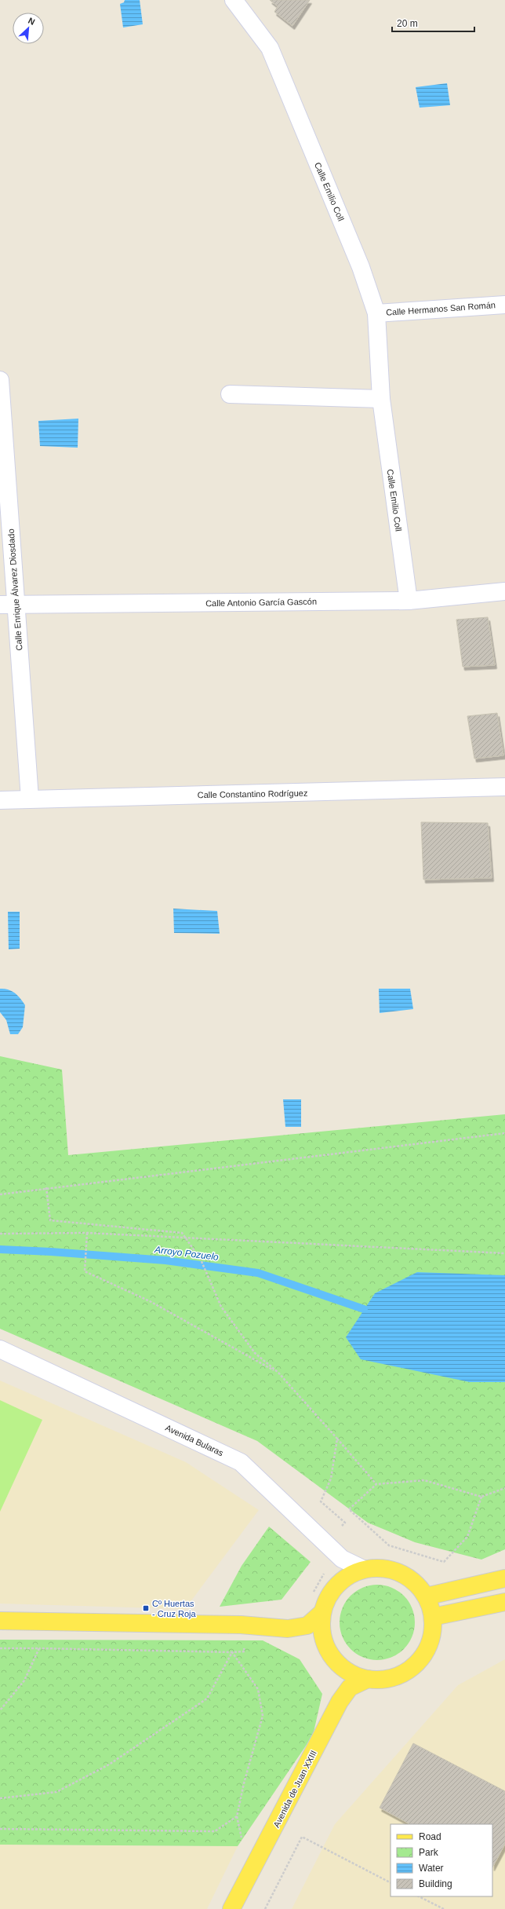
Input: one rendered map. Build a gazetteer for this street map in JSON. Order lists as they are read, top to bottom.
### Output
{
  "streets": {
    "main road": ["Avenida de Juan XXIII"],
    "street": [
      "Calle Emilio Coll",
      "Calle Hermanos San Román",
      "Calle Enrique Álvarez Diosdado",
      "Calle Antonio García Gascón",
      "Calle Constantino Rodríguez",
      "Avenida Bularas"
    ]
  },
  "crossings": [
    ["Calle Emilio Coll", "Calle Hermanos San Román"],
    ["Calle Emilio Coll", "Calle Antonio García Gascón"],
    ["Calle Enrique Álvarez Diosdado", "Calle Antonio García Gascón"],
    ["Calle Enrique Álvarez Diosdado", "Calle Constantino Rodríguez"],
    ["Avenida Bularas", "Avenida de Juan XXIII"]
  ],
  "water": ["Arroyo Pozuelo"],
  "places": {
    "transit": ["Cº Huertas - Cruz Roja"]
  },
  "legend": [
    "Road",
    "Park",
    "Water",
    "Building"
  ],
  "scale_bar": "20 m",
  "north": "top right"
}
